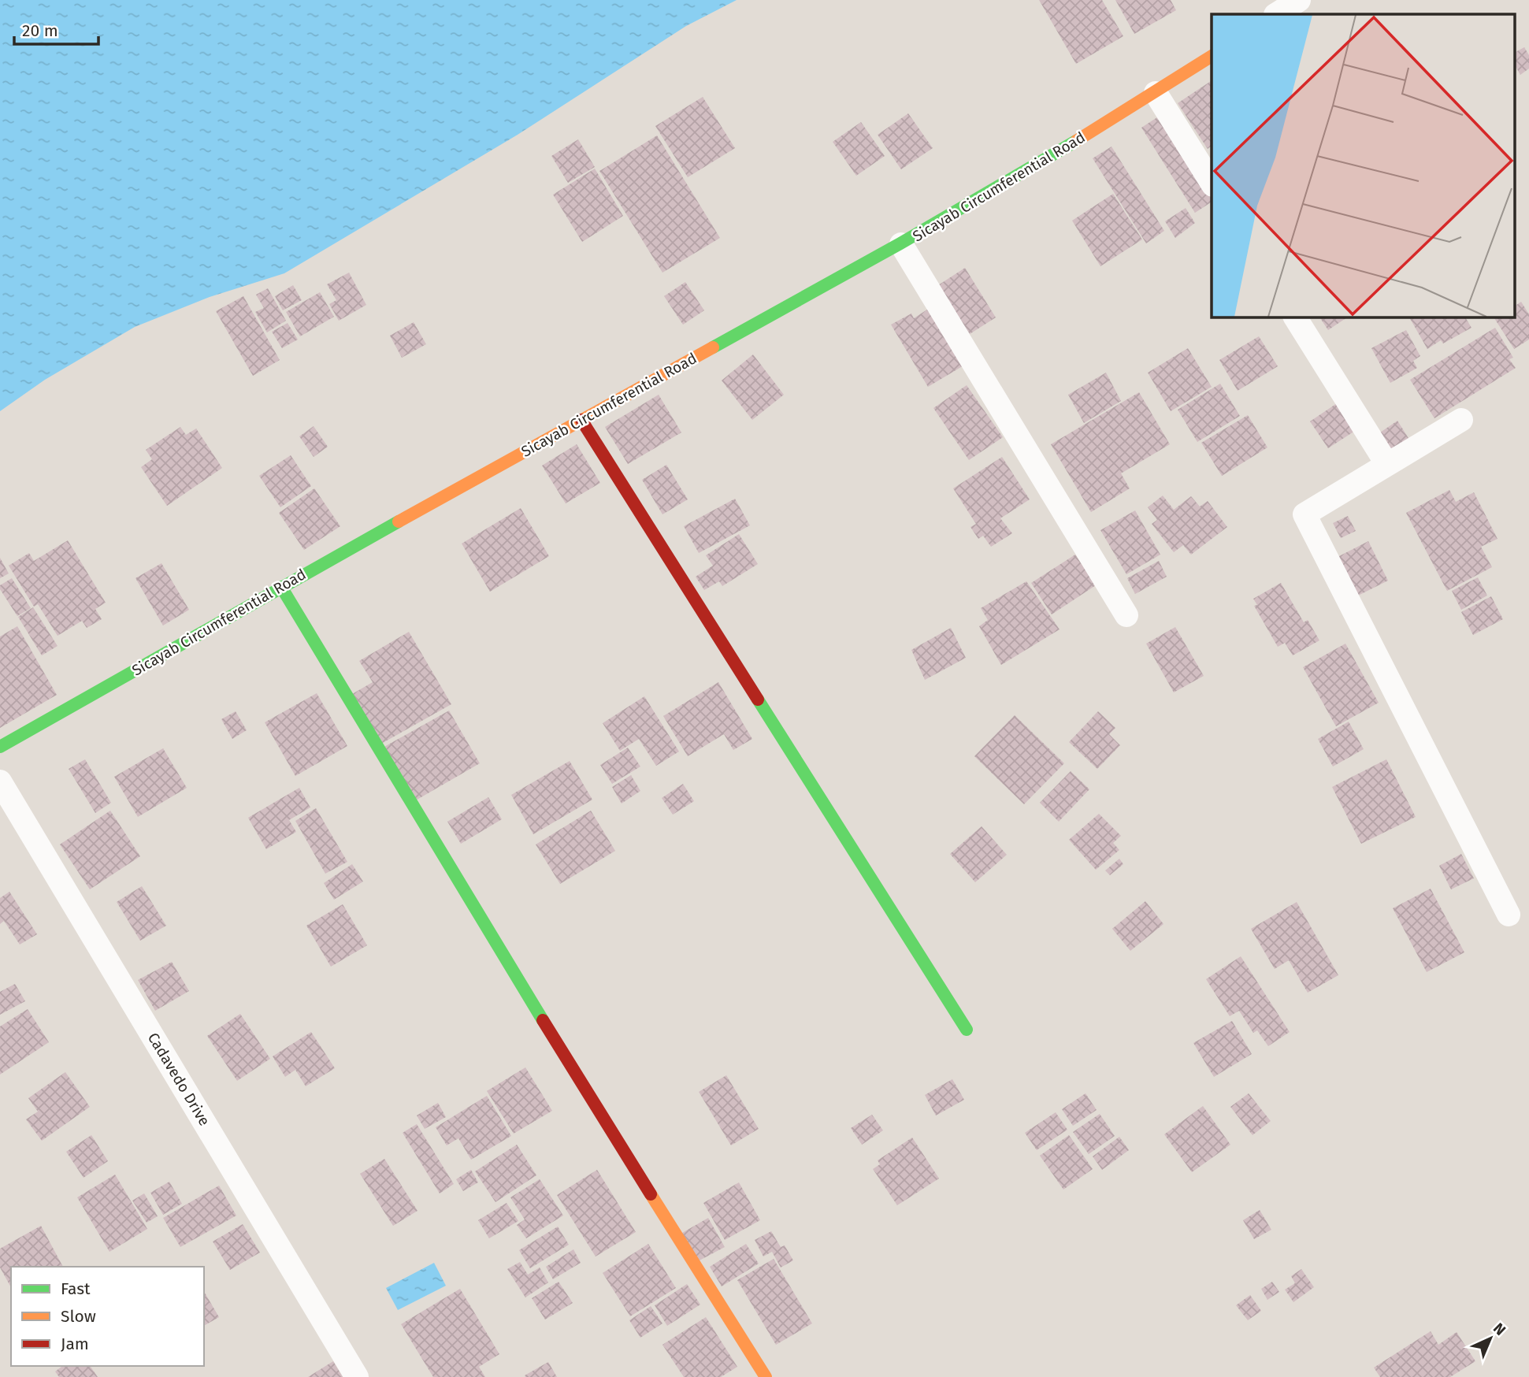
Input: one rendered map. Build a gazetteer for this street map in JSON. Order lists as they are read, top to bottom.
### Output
{
  "streets": {
    "street": ["Sicayab Circumferential Road", "Cadavedo Drive"]
  },
  "legend": ["Fast", "Slow", "Jam"],
  "scale_bar": "20 m",
  "north": "top right"
}
